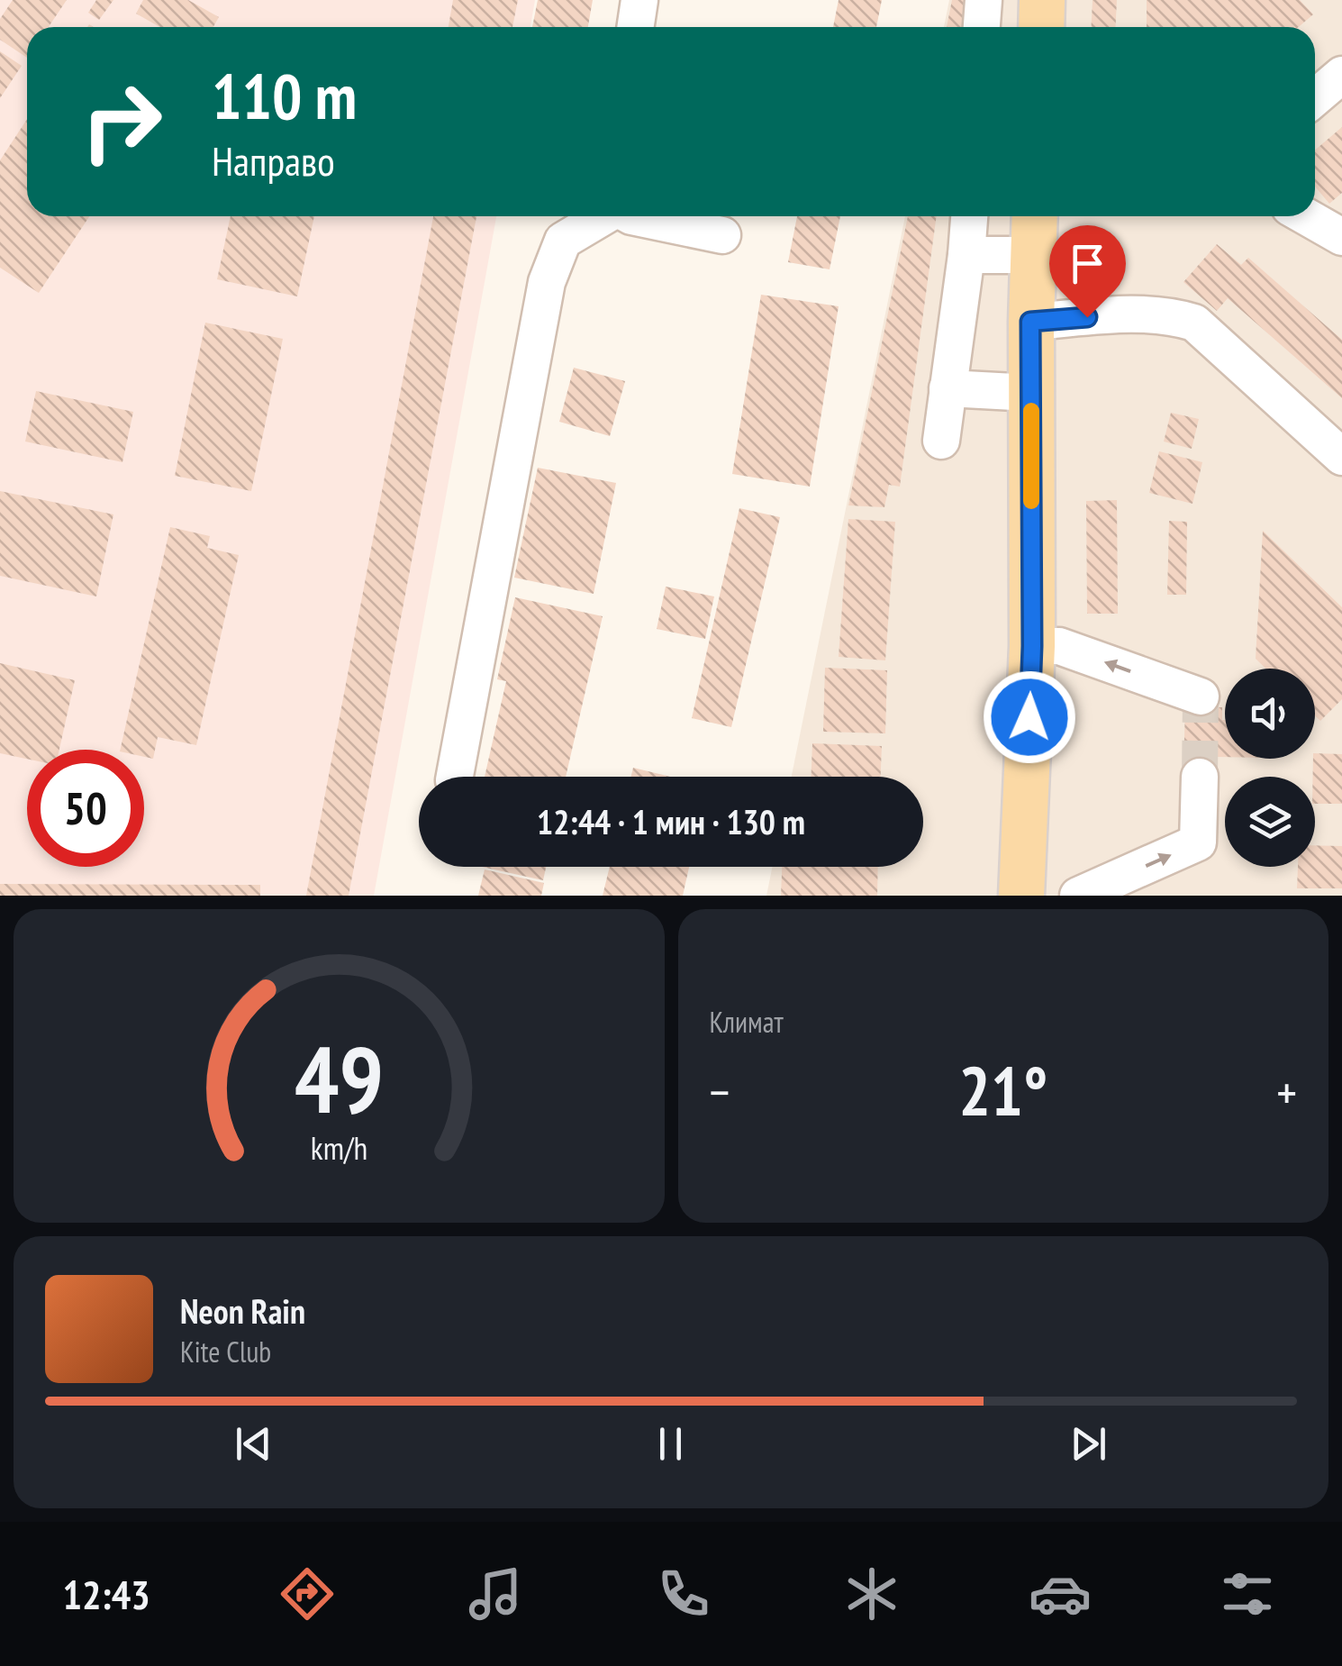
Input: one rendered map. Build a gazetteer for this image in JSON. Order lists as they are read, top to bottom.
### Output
{
  "page": {
    "turn": ["110 m", "Направо"],
    "limit": "50",
    "trip": "12:44 · 1 мин · 130 m",
    "tile": "Климат",
    "heat": ["−", "21°", "+"],
    "song": ["Neon Rain", "Kite Club"],
    "tabs": "12:43",
    "gauge": ["49", "km/h"]
  }
}
